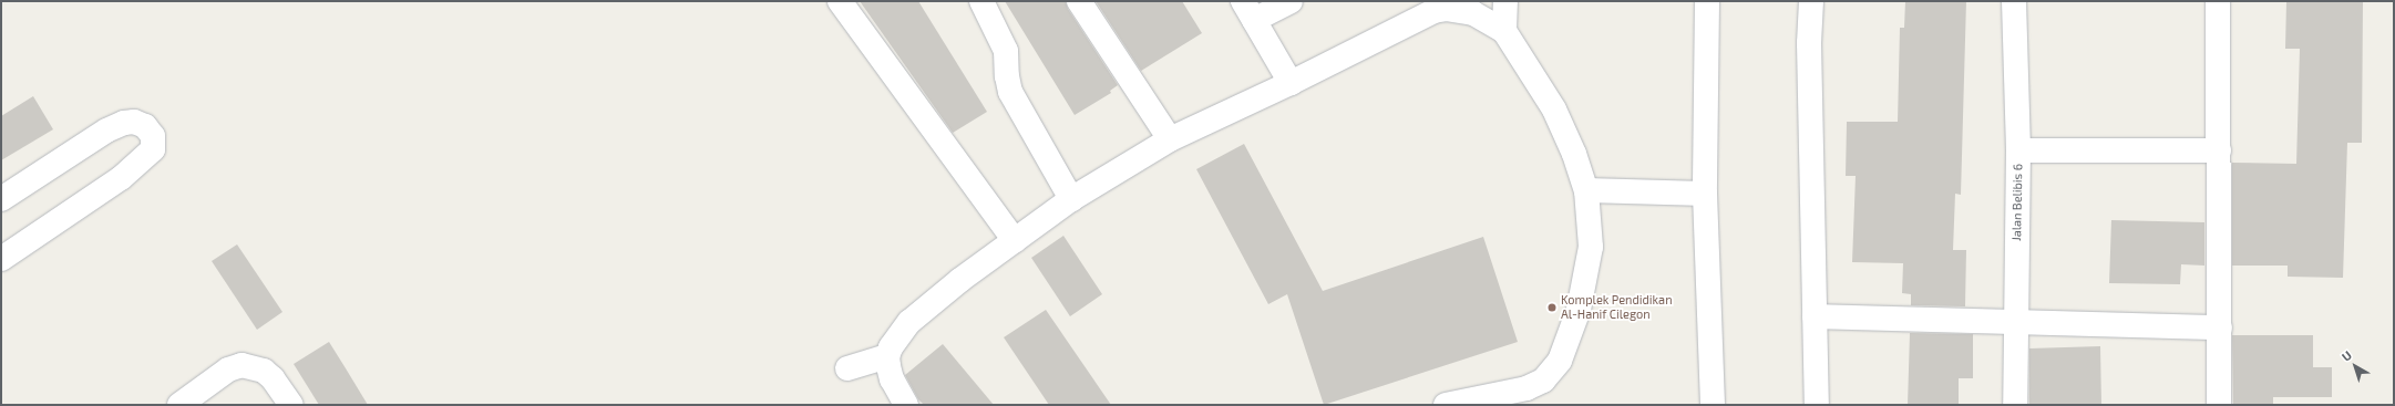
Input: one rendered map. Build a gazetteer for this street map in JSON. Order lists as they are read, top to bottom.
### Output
{
  "streets": {
    "street": ["Jalan Belibis 6"]
  },
  "places": ["Komplek Pendidikan Al-Hanif Cilegon"],
  "north": "top left"
}
